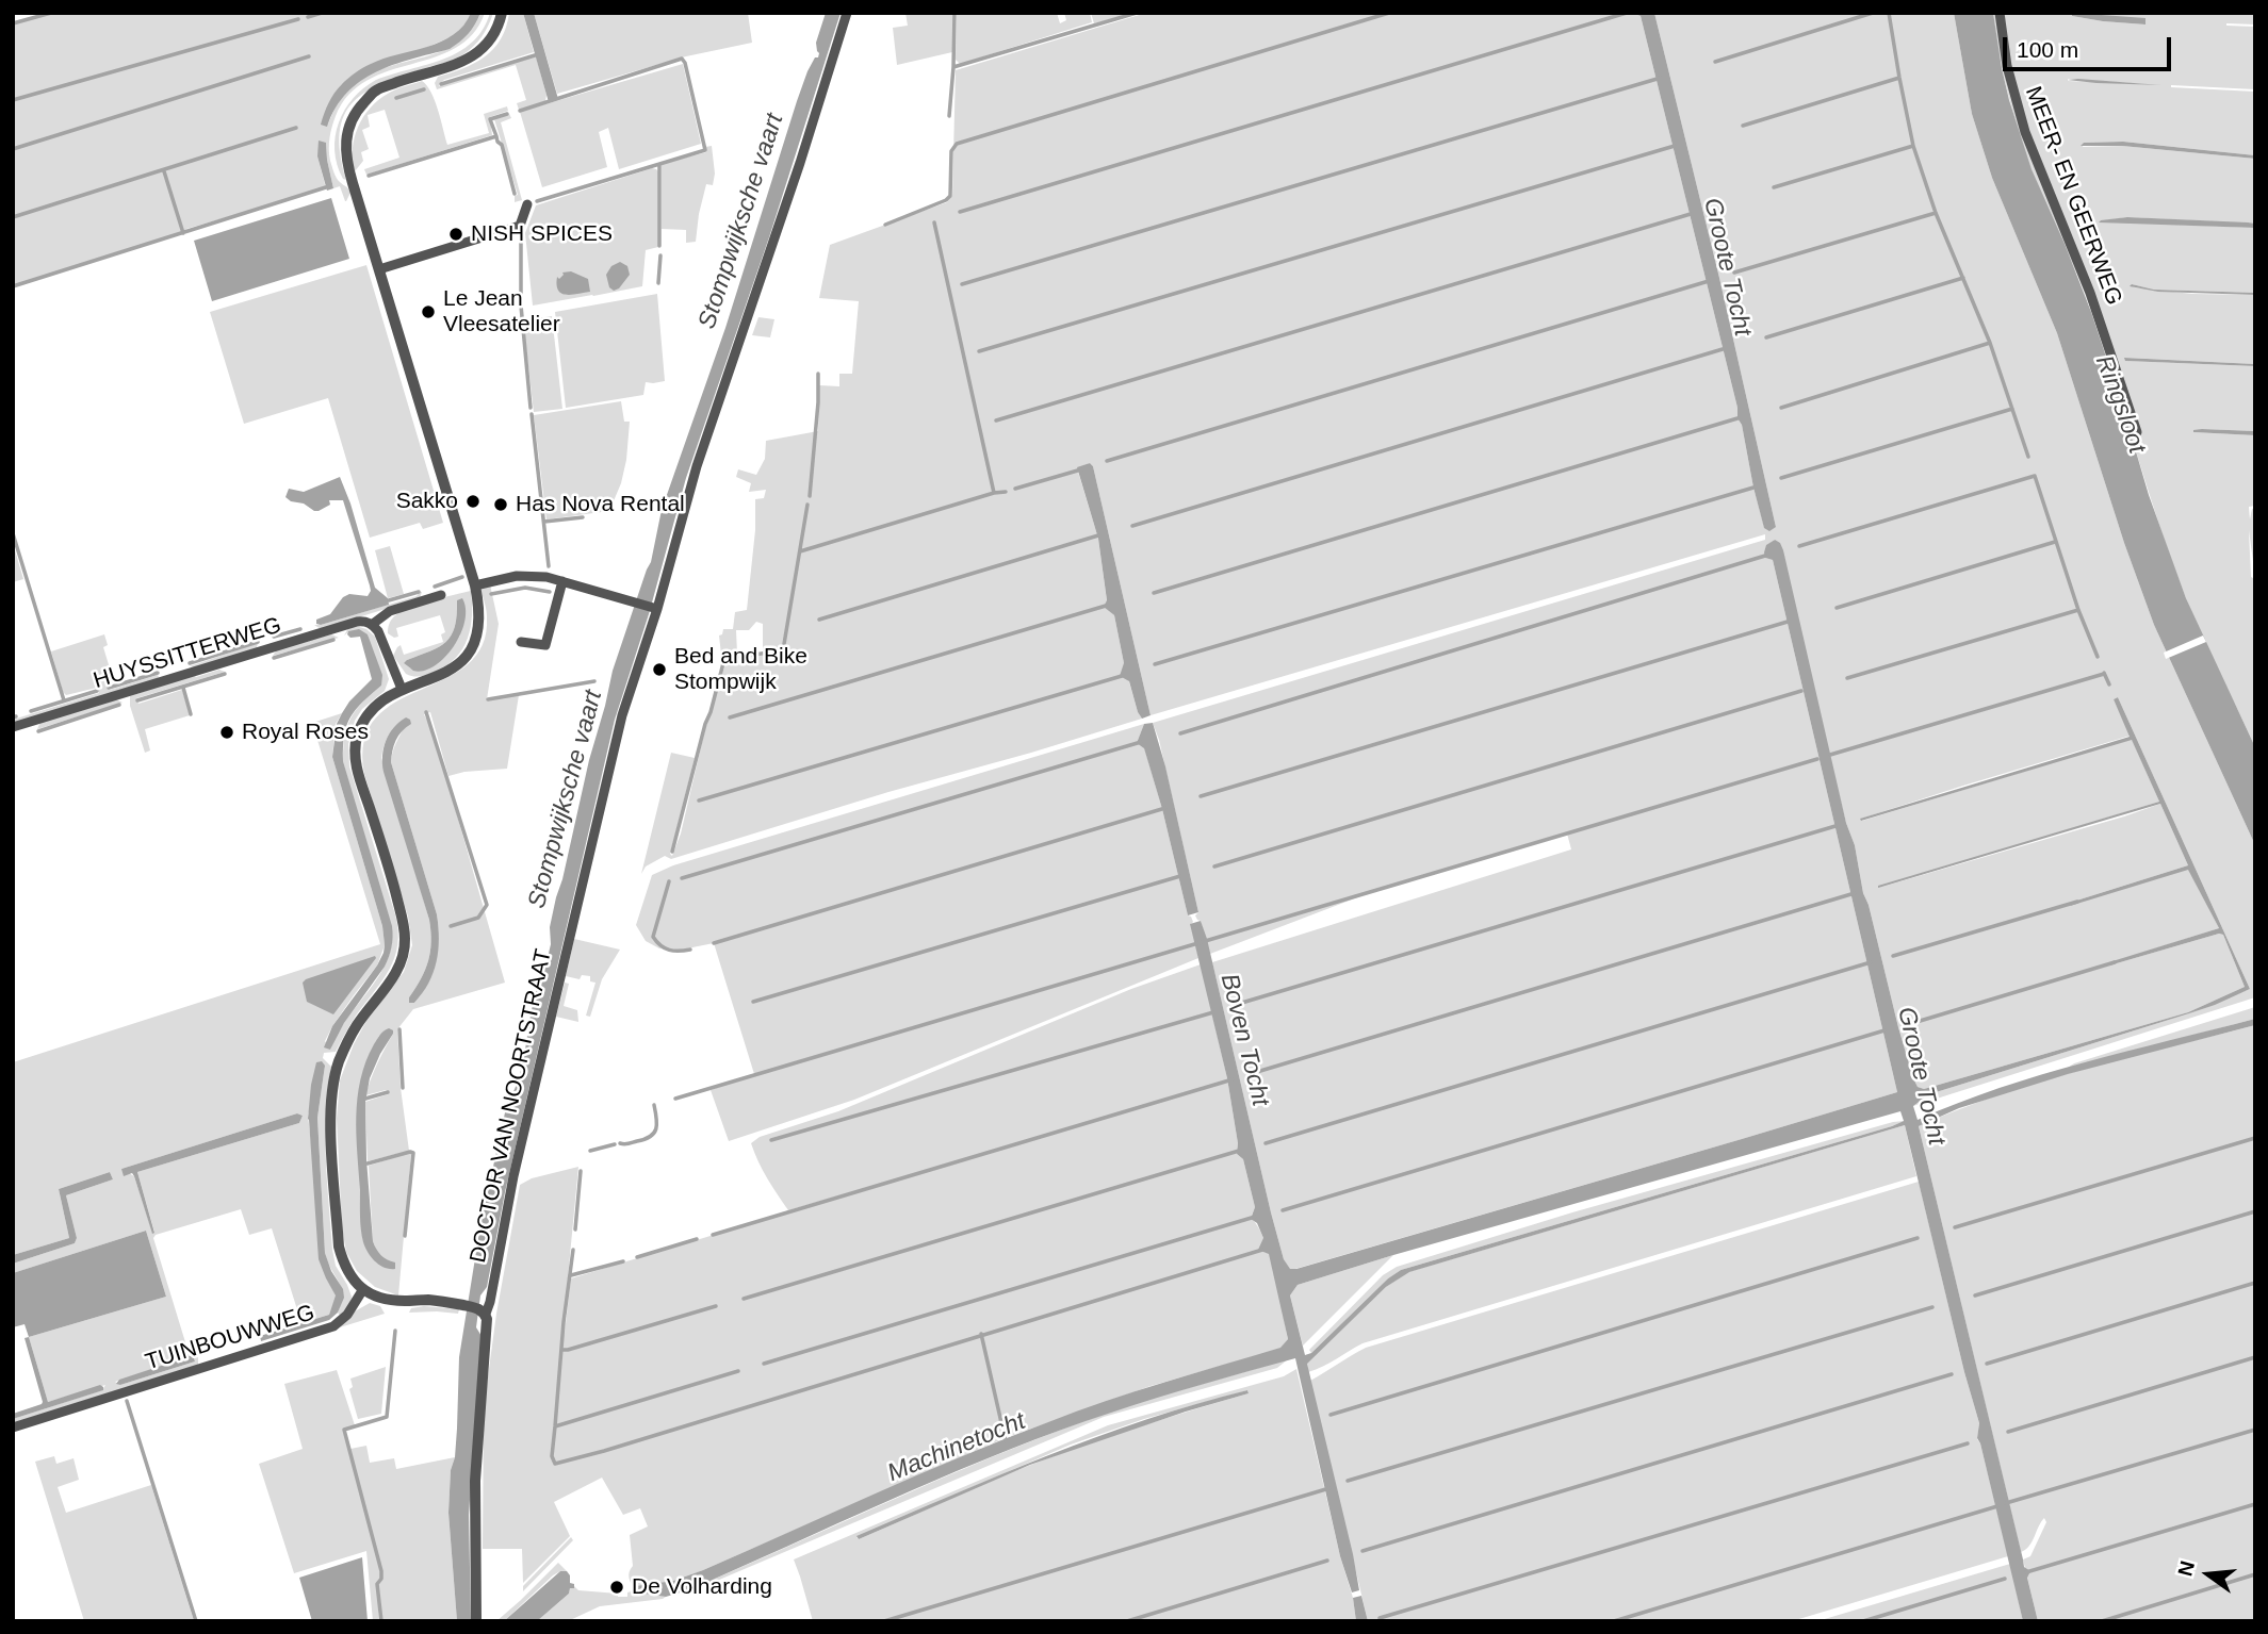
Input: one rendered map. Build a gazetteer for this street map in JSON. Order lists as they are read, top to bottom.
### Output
{
  "streets": {
    "street": [
      "MEER- EN GEERWEG",
      "HUYSSITTERWEG",
      "DOCTOR VAN NOORTSTRAAT",
      "TUINBOUWWEG"
    ]
  },
  "water": [
    "Stompwijksche vaart",
    "Groote Tocht",
    "Ringsloot",
    "Boven Tocht",
    "Machinetocht"
  ],
  "places": [
    "NISH SPICES",
    "Le Jean Vleesatelier",
    "Sakko",
    "Has Nova Rental",
    "Bed and Bike Stompwijk",
    "Royal Roses",
    "De Volharding"
  ],
  "scale_bar": "100 m",
  "north": "left"
}
